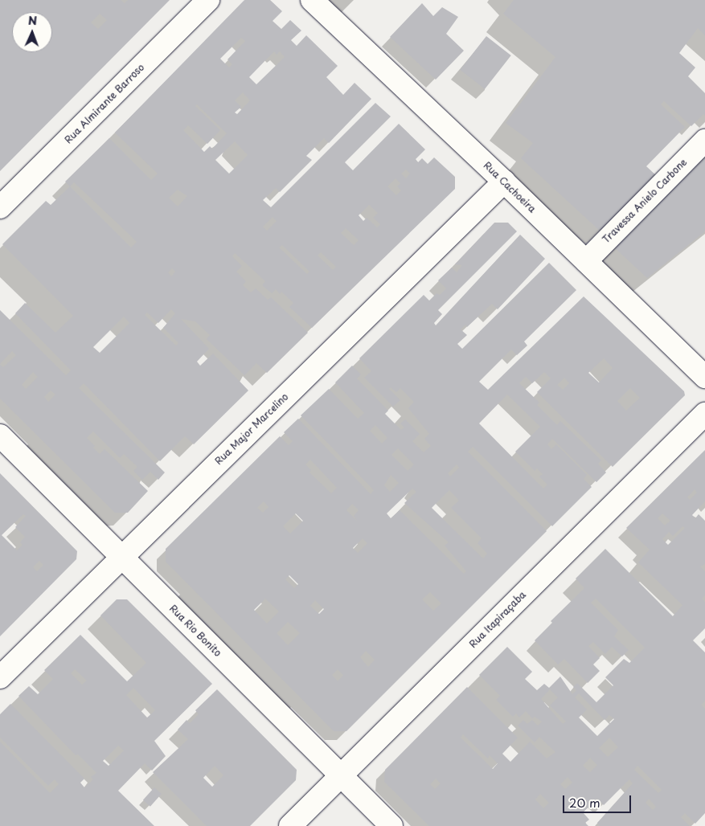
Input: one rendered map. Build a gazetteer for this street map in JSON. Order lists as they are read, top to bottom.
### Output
{
  "streets": {
    "street": [
      "Rua Almirante Barroso",
      "Rua Cachoeira",
      "Travessa Anielo Carbone",
      "Rua Major Marcelino",
      "Rua Itapiraçaba",
      "Rua Rio Bonito"
    ]
  },
  "crossings": [
    ["Rua Cachoeira", "Travessa Anielo Carbone"],
    ["Rua Cachoeira", "Rua Major Marcelino"],
    ["Rua Major Marcelino", "Rua Rio Bonito"],
    ["Rua Itapiraçaba", "Rua Rio Bonito"]
  ],
  "scale_bar": "20 m",
  "north": "top"
}
